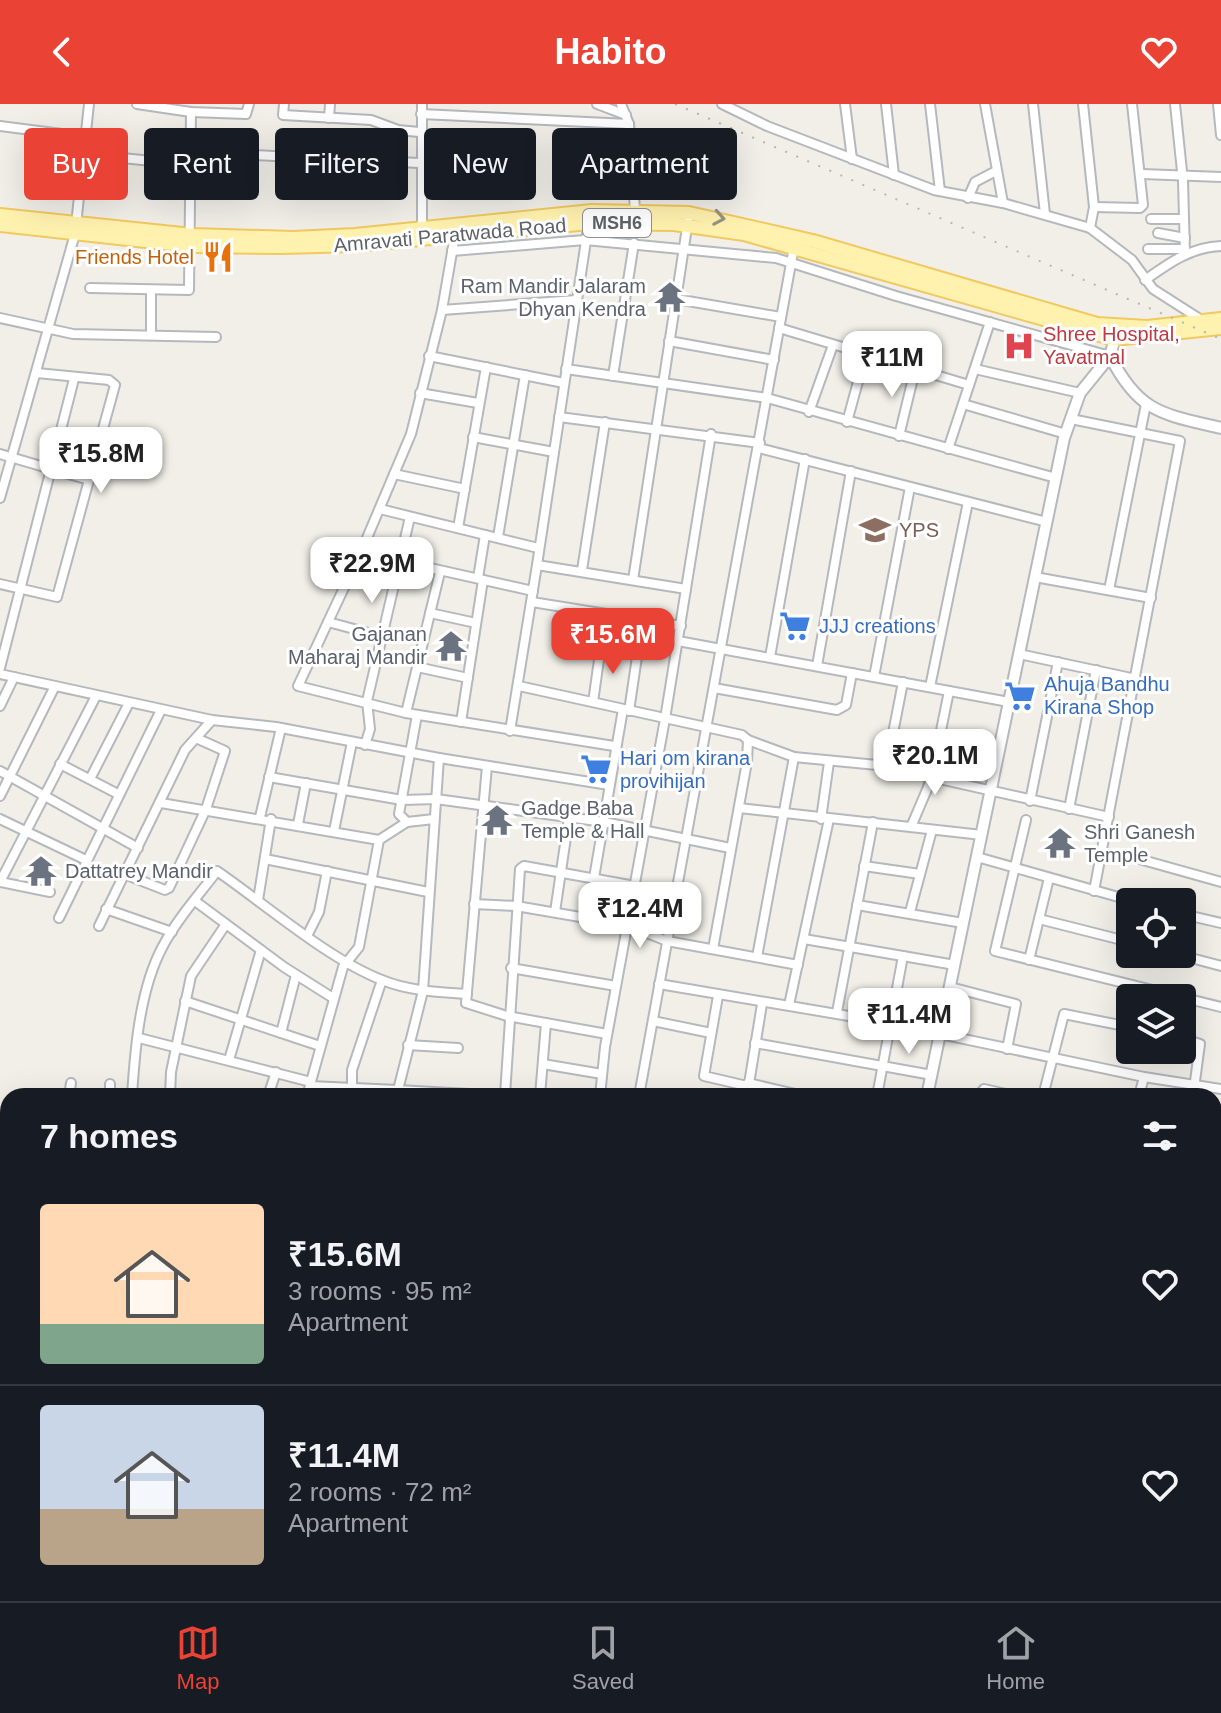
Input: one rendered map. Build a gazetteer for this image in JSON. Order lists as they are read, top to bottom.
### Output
{
  "streets": {
    "main road": ["MSH6", "Amravati Paratwada Road"]
  },
  "places": {
    "restaurant": ["Friends Hotel"],
    "temple": [
      "Ram Mandir Jalaram Dhyan Kendra",
      "Gajanan Maharaj Mandir",
      "Gadge Baba Temple & Hall",
      "Shri Ganesh Temple",
      "Dattatrey Mandir"
    ],
    "hospital": ["Shree Hospital, Yavatmal"],
    "school or university": ["YPS"],
    "supermarket": ["JJJ creations", "Ahuja Bandhu Kirana Shop", "Hari om kirana provihijan"]
  },
  "page": {
    "header": "Habito",
    "chip": [
      "Buy",
      "Rent",
      "Filters",
      "New",
      "Apartment"
    ],
    "price": [
      "₹11M",
      "₹15.8M",
      "₹22.9M",
      "₹15.6M",
      "₹20.1M",
      "₹12.4M",
      "₹11.4M"
    ],
    "heading": "7 homes",
    "list": [
      {
        "name": "₹15.6M",
        "note": "3 rooms · 95 m² · Apartment"
      },
      {
        "name": "₹11.4M",
        "note": "2 rooms · 72 m² · Apartment"
      }
    ],
    "tabs": ["Map", "Saved", "Home"]
  }
}
